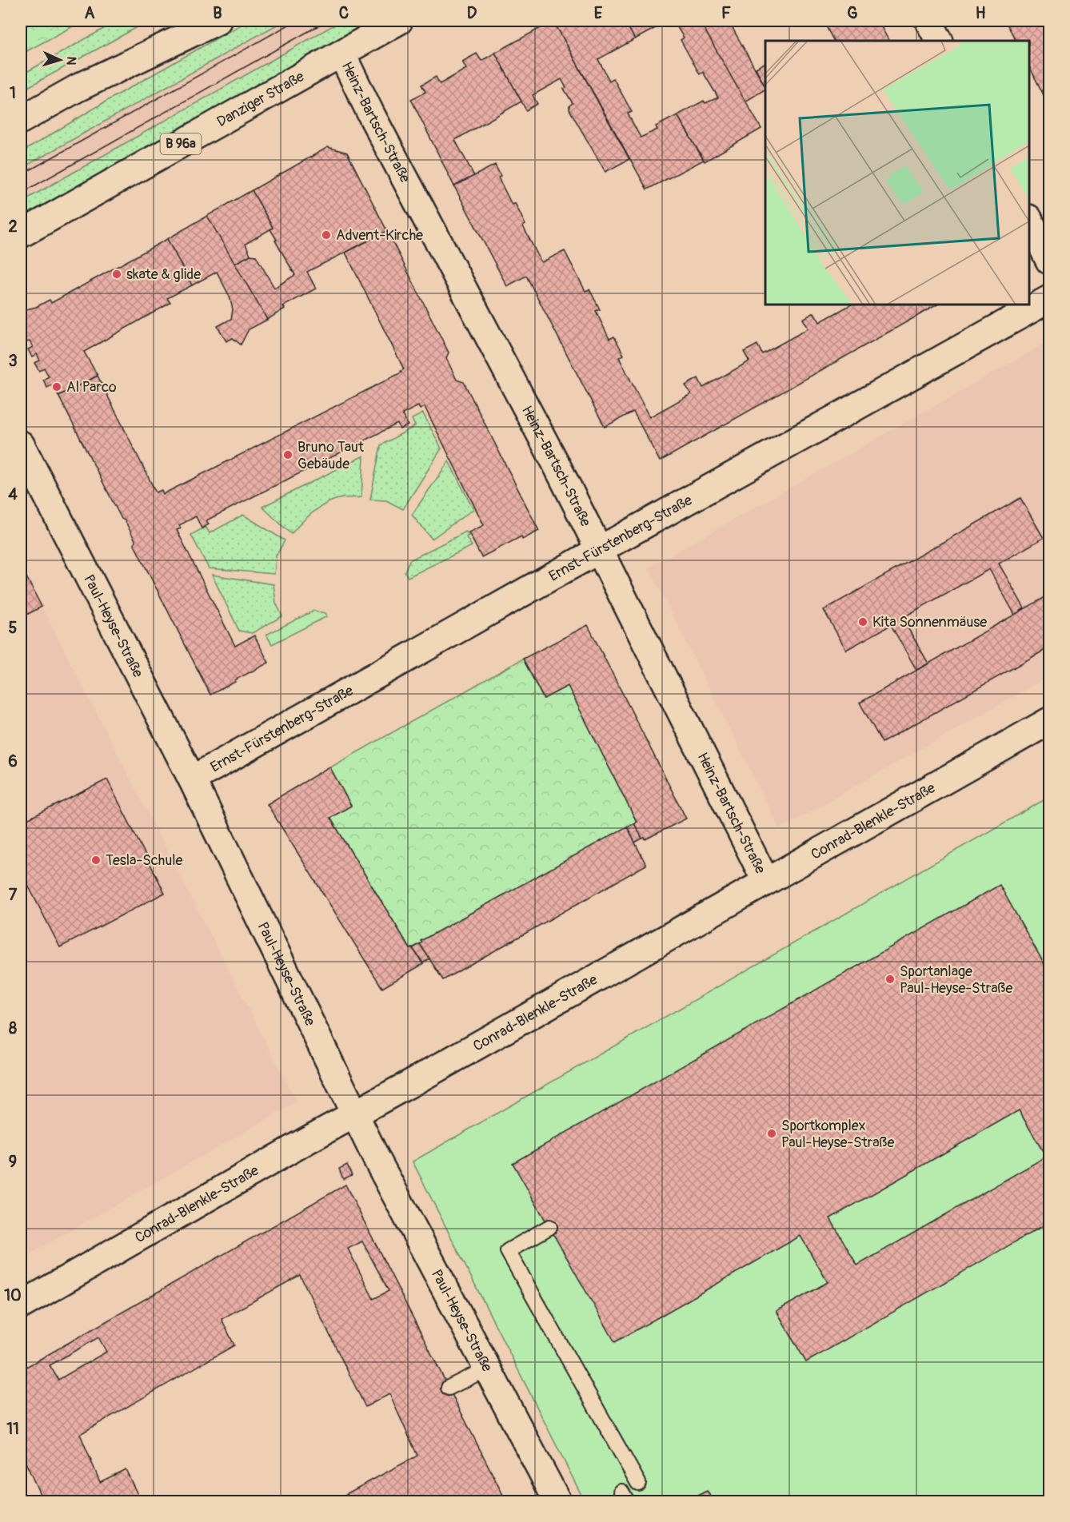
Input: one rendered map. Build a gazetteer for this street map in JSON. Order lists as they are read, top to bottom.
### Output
{
  "streets": {
    "street": [
      "Danziger Straße",
      "Heinz-Bartsch-Straße",
      "B 96a",
      "Ernst-Fürstenberg-Straße",
      "Paul-Heyse-Straße",
      "Conrad-Blenkle-Straße"
    ]
  },
  "crossings": [
    ["Danziger Straße", "Heinz-Bartsch-Straße"],
    ["Heinz-Bartsch-Straße", "Ernst-Fürstenberg-Straße"],
    ["Heinz-Bartsch-Straße", "Conrad-Blenkle-Straße"],
    ["Ernst-Fürstenberg-Straße", "Paul-Heyse-Straße"],
    ["Paul-Heyse-Straße", "Conrad-Blenkle-Straße"]
  ],
  "places": [
    "Advent-Kirche",
    "skate & glide",
    "Al Parco",
    "Bruno Taut Gebäude",
    "Kita Sonnenmäuse",
    "Tesla-Schule",
    "Sportanlage Paul-Heyse-Straße",
    "Sportkomplex Paul-Heyse-Straße"
  ],
  "north": "right",
  "grid": {
    "columns": [
      "A",
      "B",
      "C",
      "D",
      "E",
      "F",
      "G",
      "H"
    ],
    "rows": [
      "1",
      "2",
      "3",
      "4",
      "5",
      "6",
      "7",
      "8",
      "9",
      "10",
      "11"
    ]
  }
}
